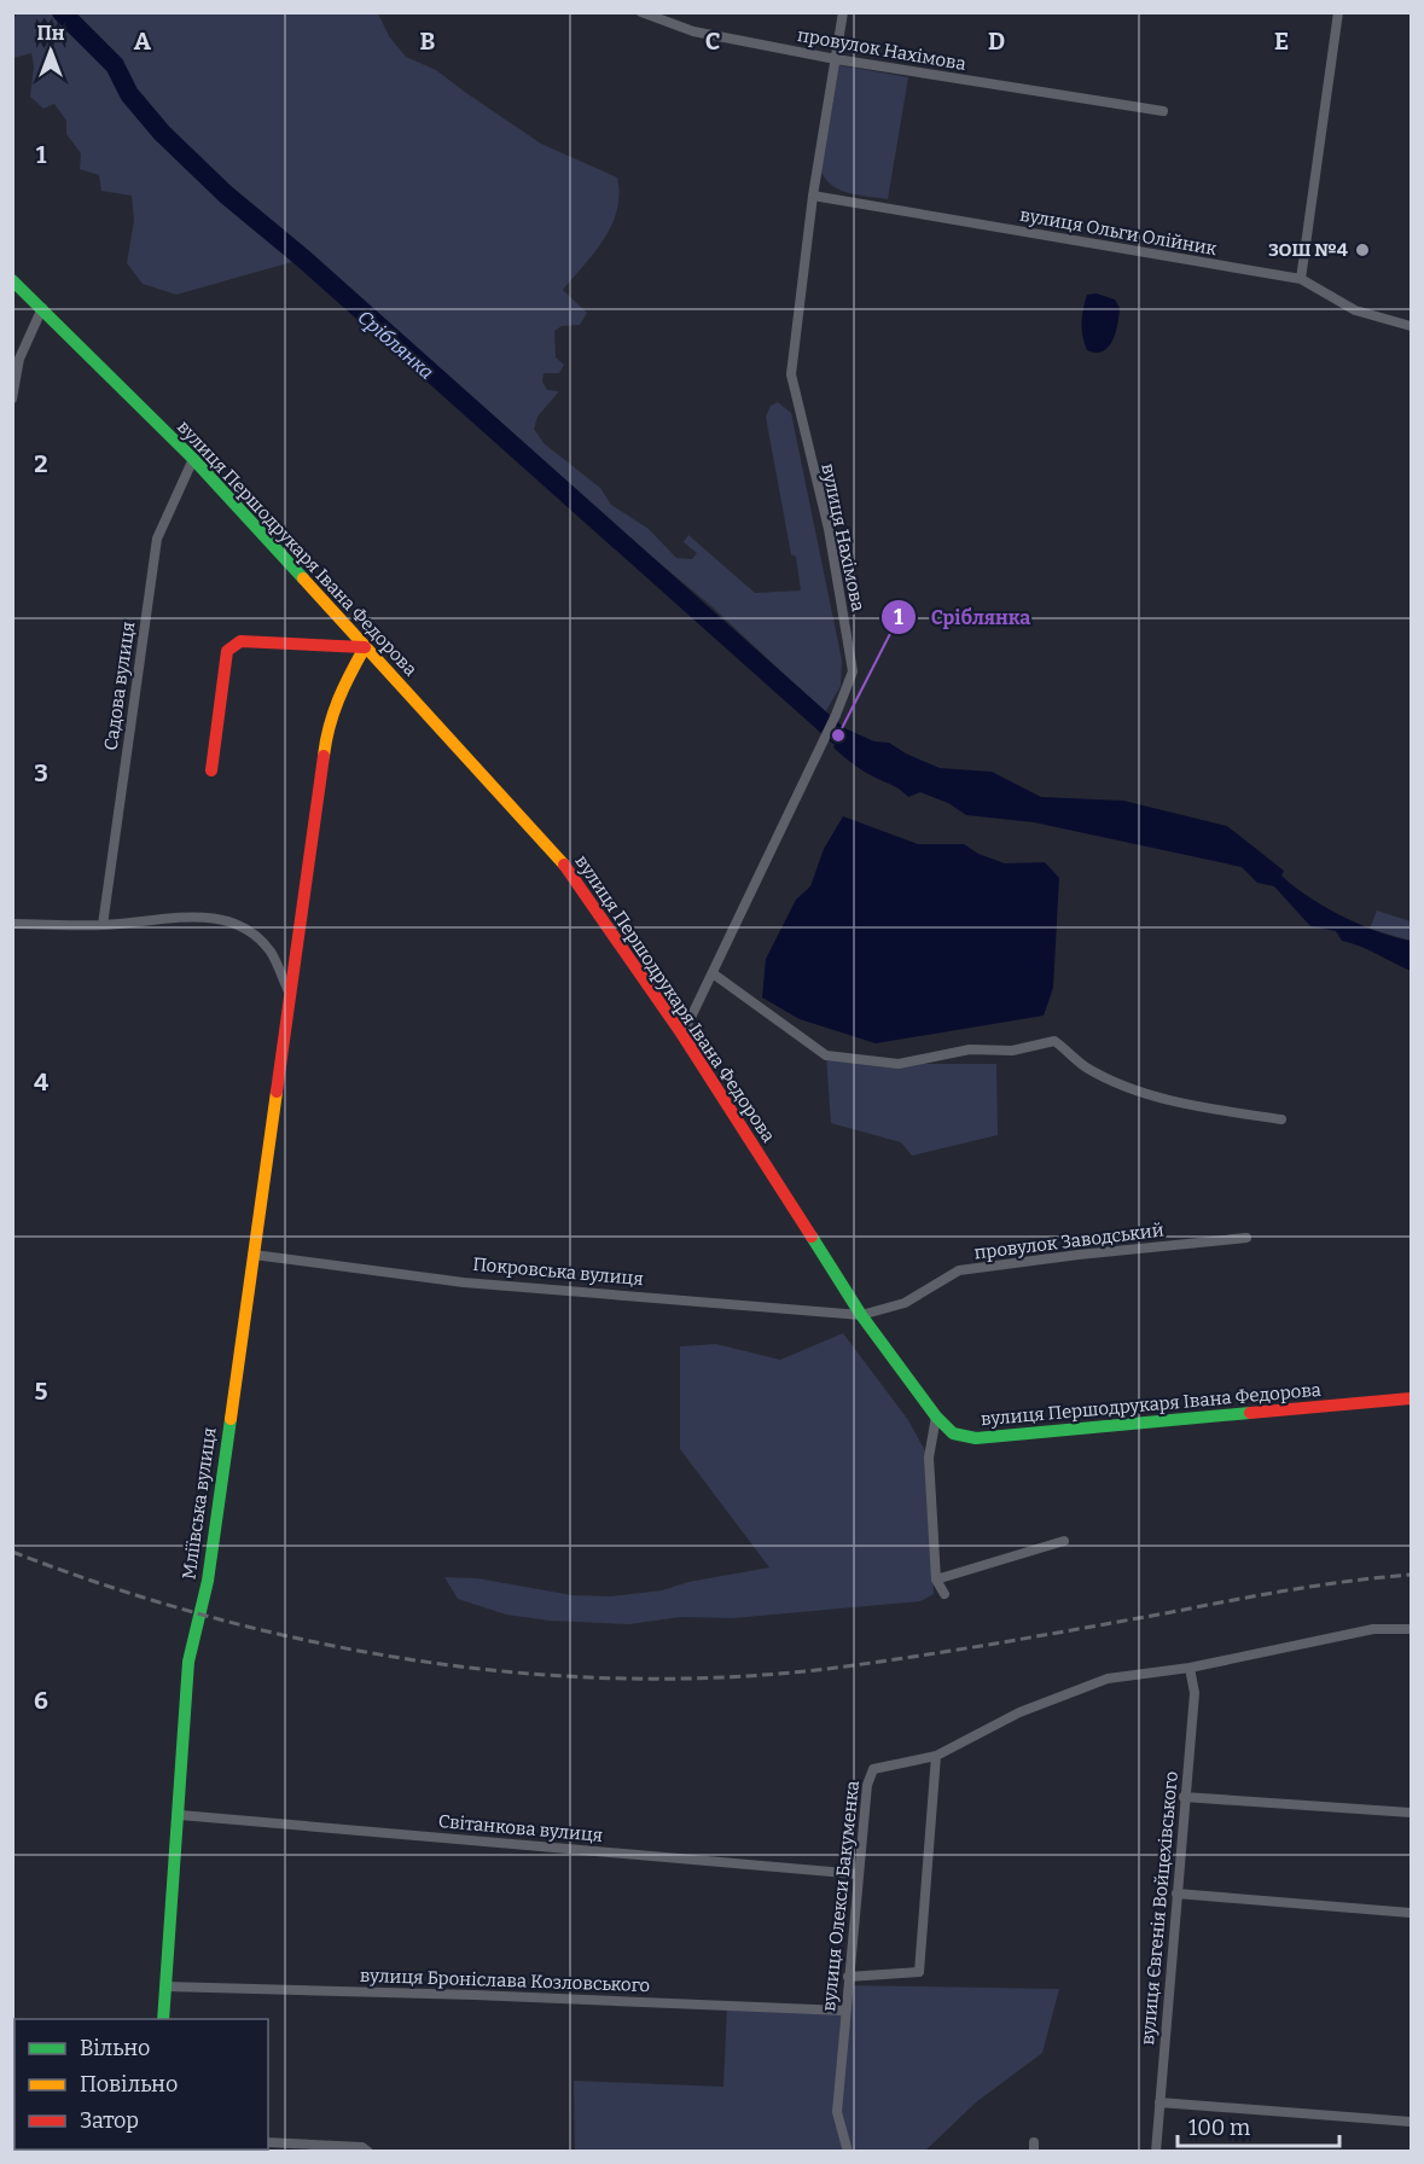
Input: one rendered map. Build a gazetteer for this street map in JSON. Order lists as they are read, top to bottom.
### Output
{
  "streets": {
    "street": [
      "провулок Нахімова",
      "вулиця Ольги Олійник",
      "вулиця Нахімова",
      "вулиця Першодрукаря Івана Федорова",
      "Садова вулиця",
      "провулок Заводський",
      "Покровська вулиця",
      "Мліївська вулиця",
      "Світанкова вулиця",
      "вулиця Олекси Бакуменка",
      "вулиця Євгенія Войцехівського",
      "вулиця Броніслава Козловського"
    ]
  },
  "crossings": [
    ["провулок Нахімова", "вулиця Нахімова"],
    ["вулиця Ольги Олійник", "вулиця Нахімова"],
    ["вулиця Нахімова", "вулиця Першодрукаря Івана Федорова"],
    ["вулиця Першодрукаря Івана Федорова", "Садова вулиця"],
    ["вулиця Першодрукаря Івана Федорова", "провулок Заводський"],
    ["вулиця Першодрукаря Івана Федорова", "Покровська вулиця"],
    ["провулок Заводський", "Покровська вулиця"],
    ["Покровська вулиця", "Мліївська вулиця"],
    ["Мліївська вулиця", "Світанкова вулиця"],
    ["Мліївська вулиця", "вулиця Броніслава Козловського"],
    ["Світанкова вулиця", "вулиця Олекси Бакуменка"],
    ["вулиця Олекси Бакуменка", "вулиця Євгенія Войцехівського"],
    ["вулиця Олекси Бакуменка", "вулиця Броніслава Козловського"]
  ],
  "water": ["Сріблянка"],
  "places": ["ЗОШ №4", "Сріблянка"],
  "legend": ["Вільно", "Повільно", "Затор"],
  "scale_bar": "100 m",
  "north": "top",
  "grid": {
    "columns": [
      "A",
      "B",
      "C",
      "D",
      "E"
    ],
    "rows": [
      "1",
      "2",
      "3",
      "4",
      "5",
      "6"
    ]
  }
}
